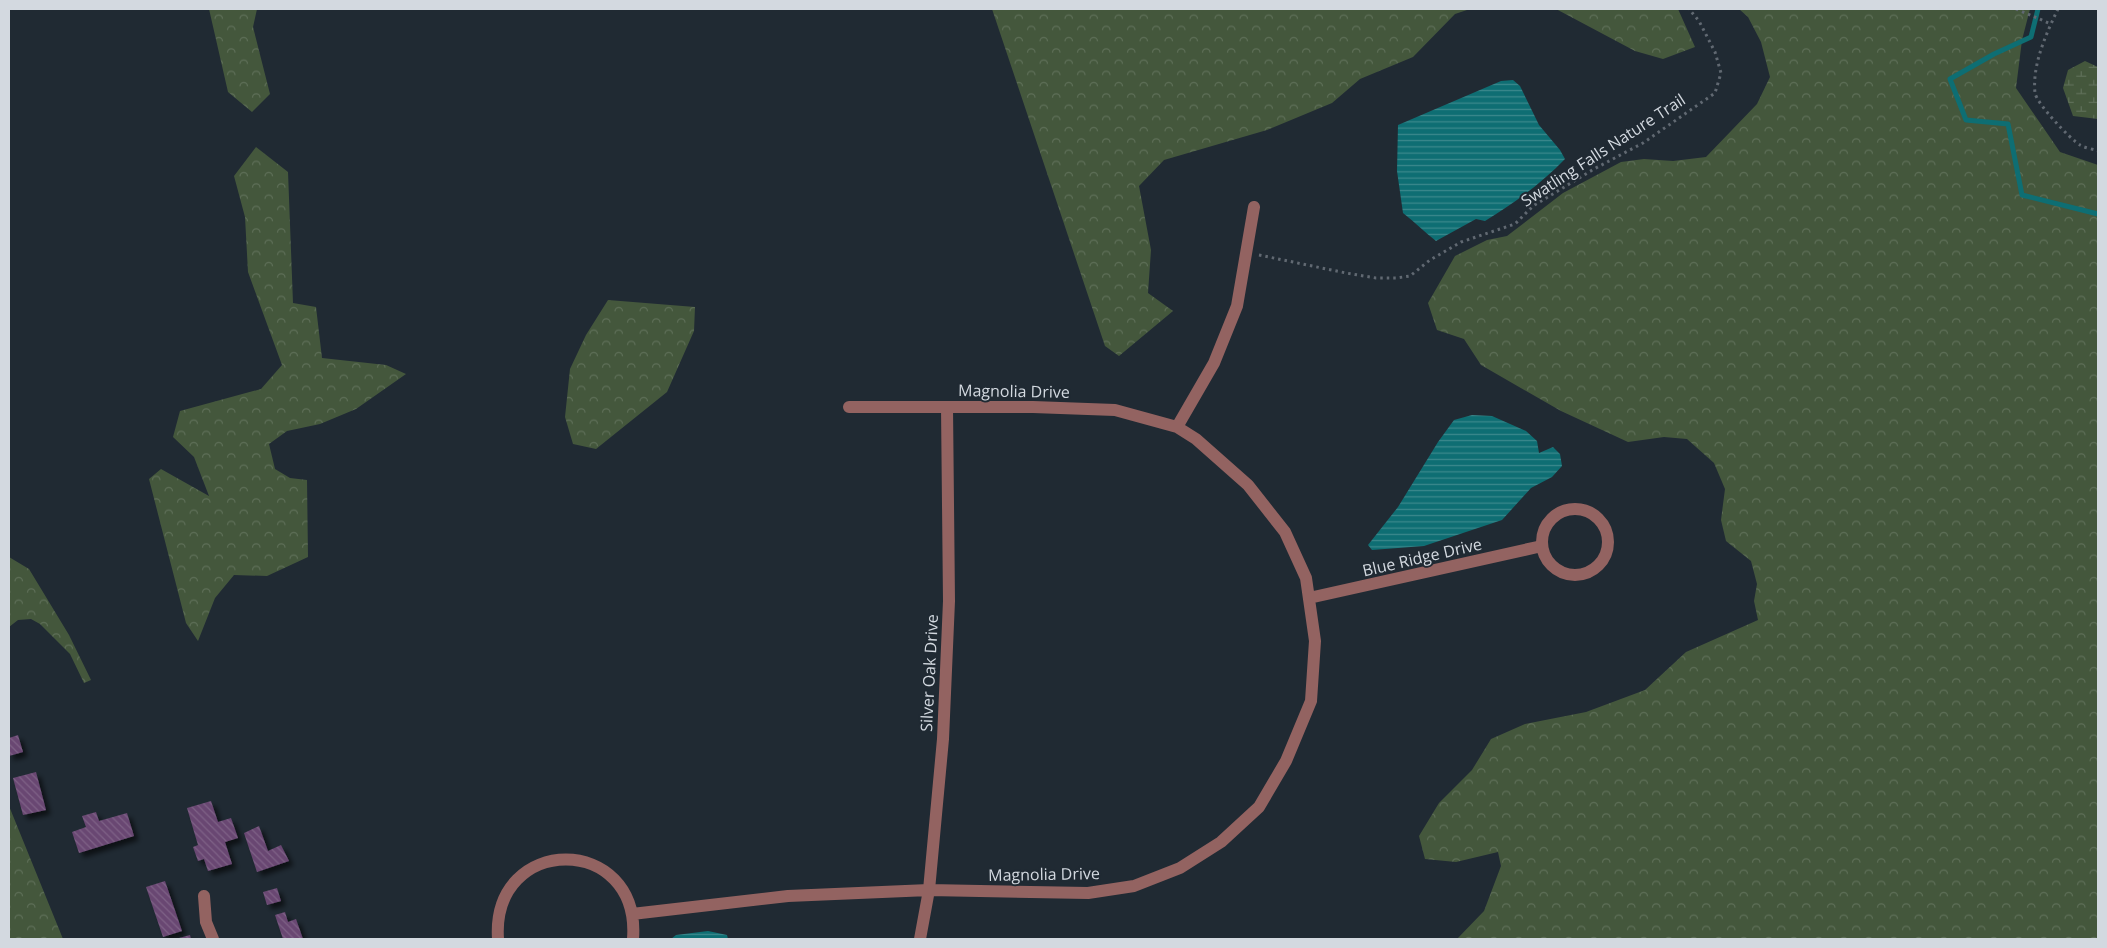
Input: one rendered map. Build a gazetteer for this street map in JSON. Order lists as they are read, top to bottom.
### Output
{
  "streets": {
    "street": ["Magnolia Drive", "Blue Ridge Drive", "Silver Oak Drive"],
    "path": ["Swatling Falls Nature Trail"]
  },
  "crossings": [
    ["Magnolia Drive", "Blue Ridge Drive"],
    ["Magnolia Drive", "Silver Oak Drive"]
  ]
}
